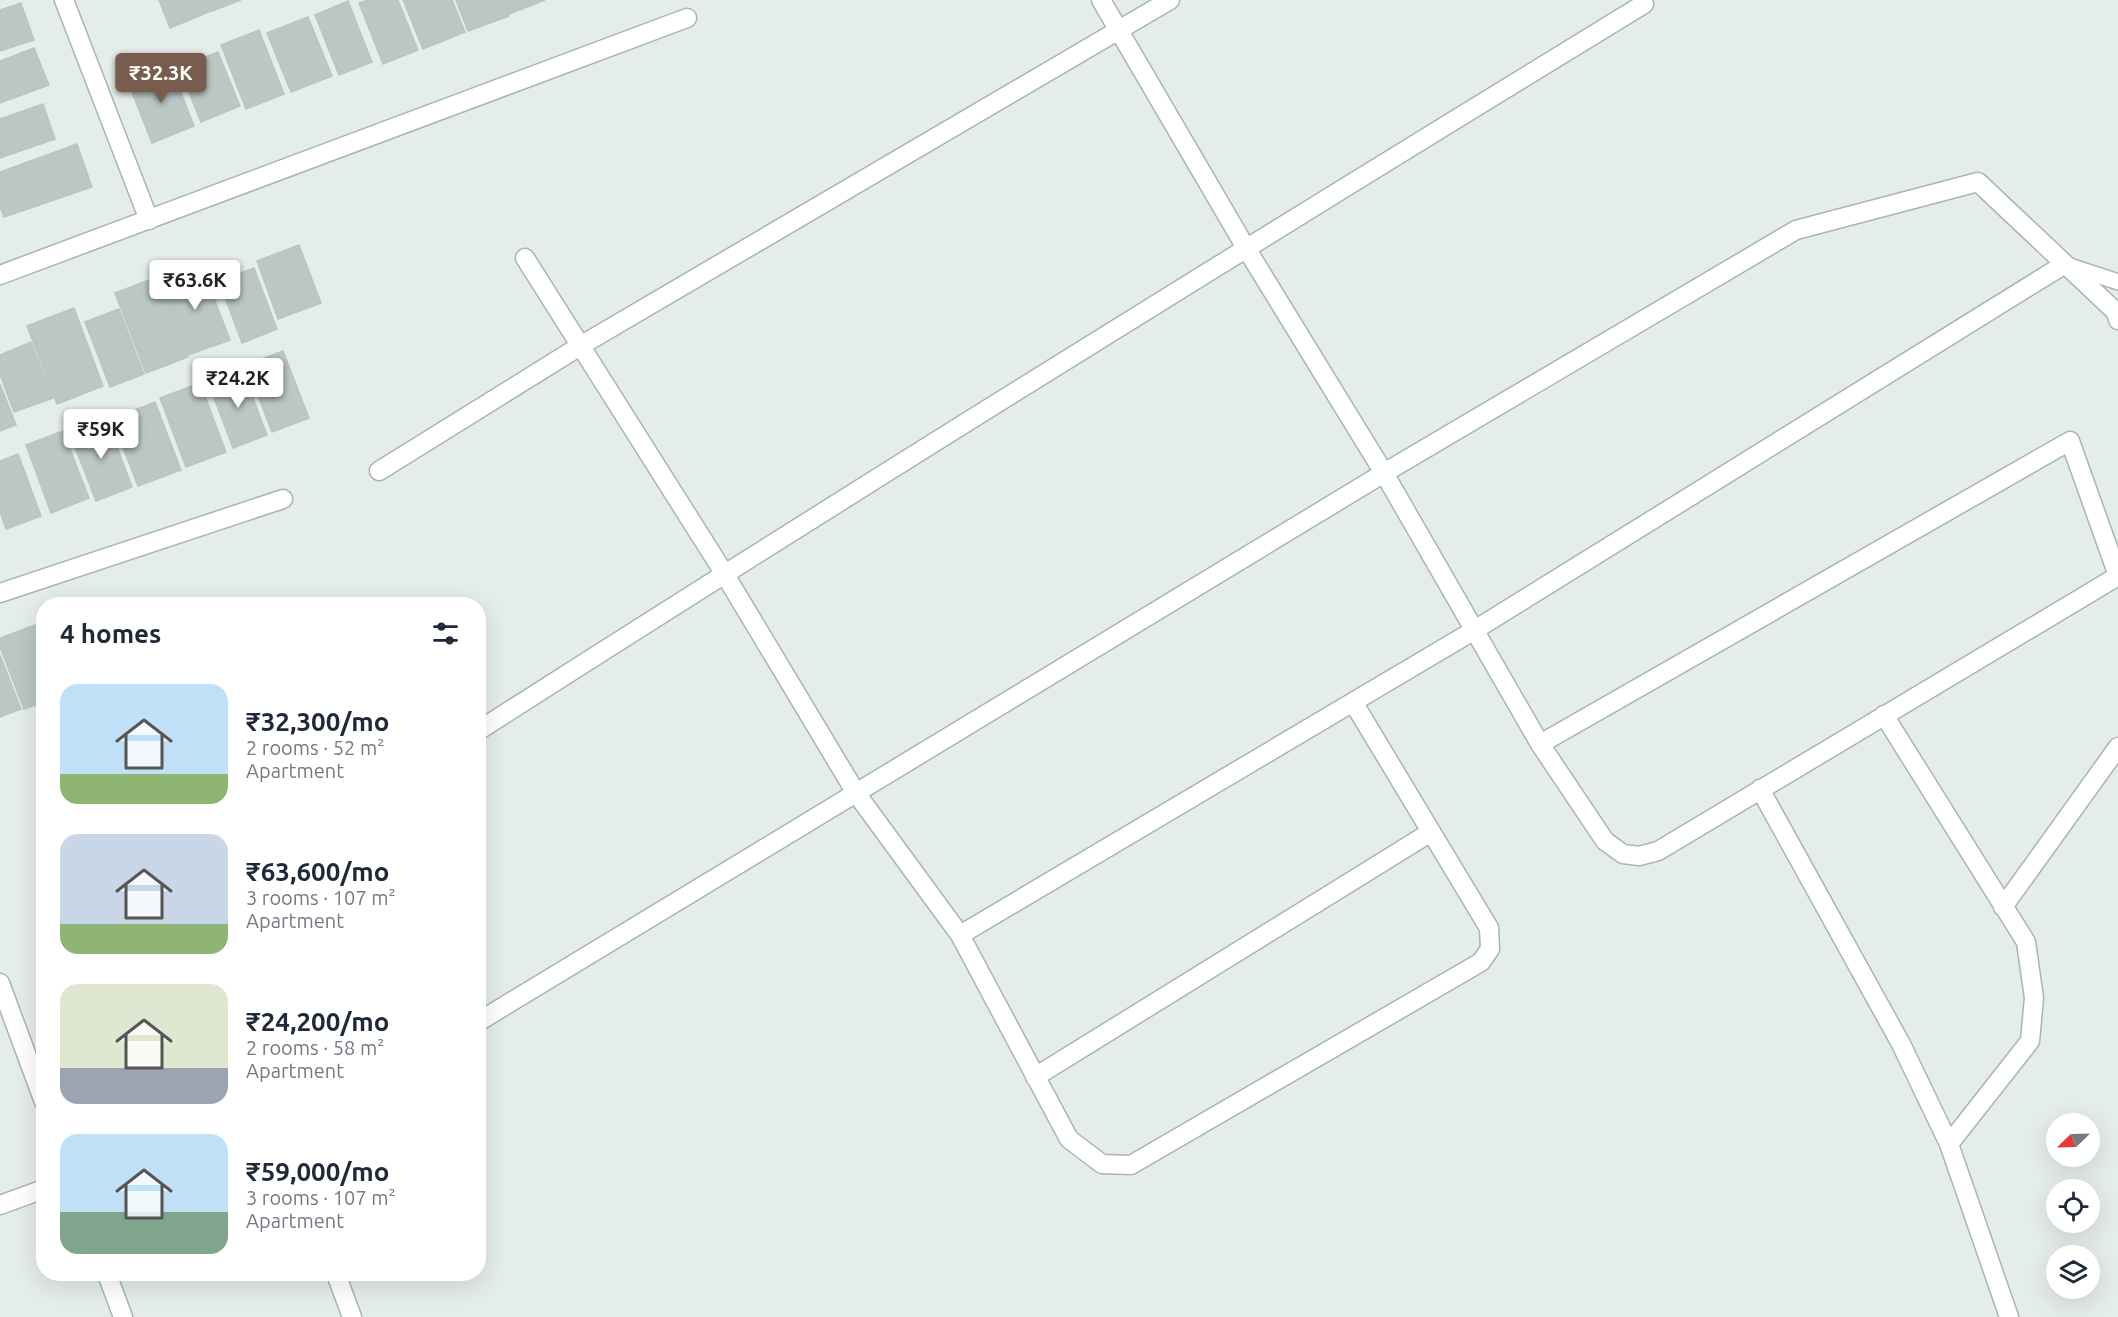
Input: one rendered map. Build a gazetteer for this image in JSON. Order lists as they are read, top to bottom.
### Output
{
  "north": "bottom left",
  "page": {
    "price": [
      "₹32.3K",
      "₹63.6K",
      "₹24.2K",
      "₹59K"
    ],
    "heading": "4 homes",
    "list": [
      {
        "name": "₹32,300/mo",
        "note": "2 rooms · 52 m² · Apartment"
      },
      {
        "name": "₹63,600/mo",
        "note": "3 rooms · 107 m² · Apartment"
      },
      {
        "name": "₹24,200/mo",
        "note": "2 rooms · 58 m² · Apartment"
      },
      {
        "name": "₹59,000/mo",
        "note": "3 rooms · 107 m² · Apartment"
      }
    ]
  }
}
